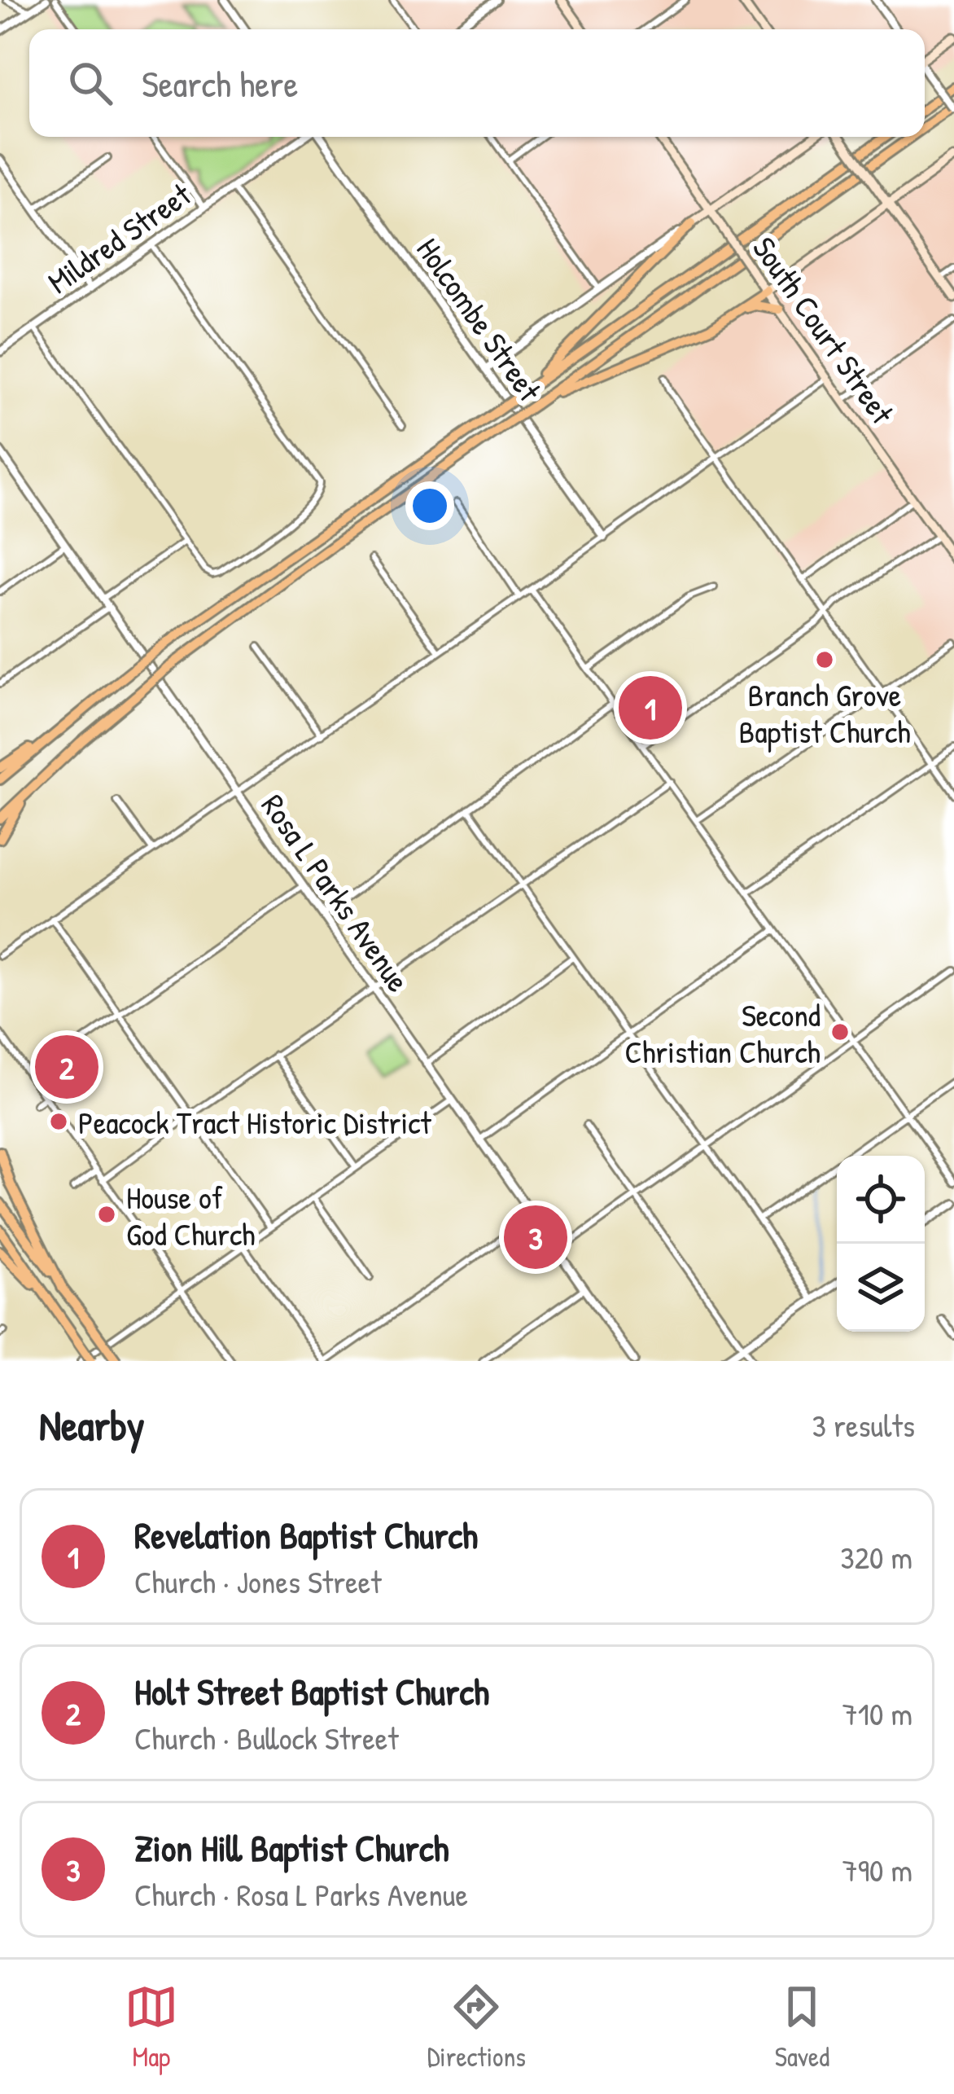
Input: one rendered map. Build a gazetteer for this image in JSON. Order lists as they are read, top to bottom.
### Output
{
  "streets": {
    "main road": ["South Court Street"],
    "street": ["Mildred Street", "Holcombe Street", "Rosa L Parks Avenue"]
  },
  "places": [
    "Branch Grove Baptist Church",
    "Second Christian Church",
    "Peacock Tract Historic District",
    "House of God Church"
  ],
  "page": {
    "search": "Search here",
    "pins": ["1", "2", "3"],
    "heading": ["Nearby", "3 results"],
    "list": [
      {
        "mark": "1",
        "name": "Revelation Baptist Church",
        "note": "Church · Jones Street",
        "value": "320 m"
      },
      {
        "mark": "2",
        "name": "Holt Street Baptist Church",
        "note": "Church · Bullock Street",
        "value": "710 m"
      },
      {
        "mark": "3",
        "name": "Zion Hill Baptist Church",
        "note": "Church · Rosa L Parks Avenue",
        "value": "790 m"
      }
    ],
    "nav": ["Map", "Directions", "Saved"]
  }
}
